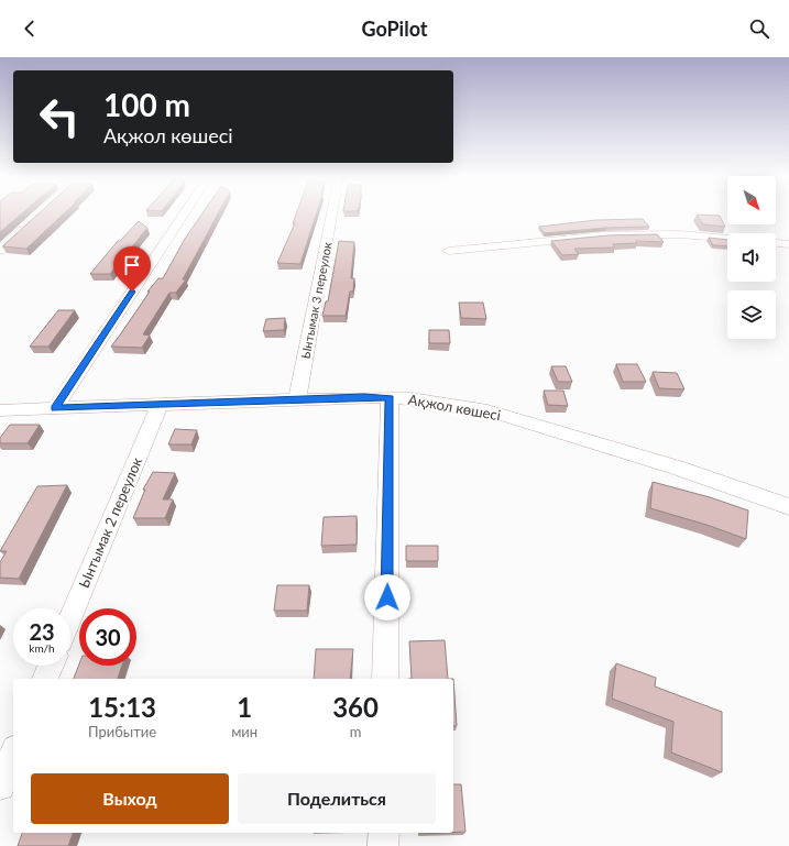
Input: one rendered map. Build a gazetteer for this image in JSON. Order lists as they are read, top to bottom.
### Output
{
  "streets": {
    "street": ["Ынтымак 3 переулок", "Ақжол көшесі", "Ынтымак 2 переулок"]
  },
  "crossings": [
    ["Ынтымак 3 переулок", "Ақжол көшесі"],
    ["Ақжол көшесі", "Ынтымак 2 переулок"]
  ],
  "north": "bottom right",
  "page": {
    "header": "GoPilot",
    "turn": ["100 m", "Ақжол көшесі"],
    "speed": "23 km/h",
    "limit": "30",
    "eta": [
      "15:13",
      "Прибытие",
      "1",
      "мин",
      "360",
      "m"
    ],
    "buttons": ["Выход", "Поделиться"]
  }
}
